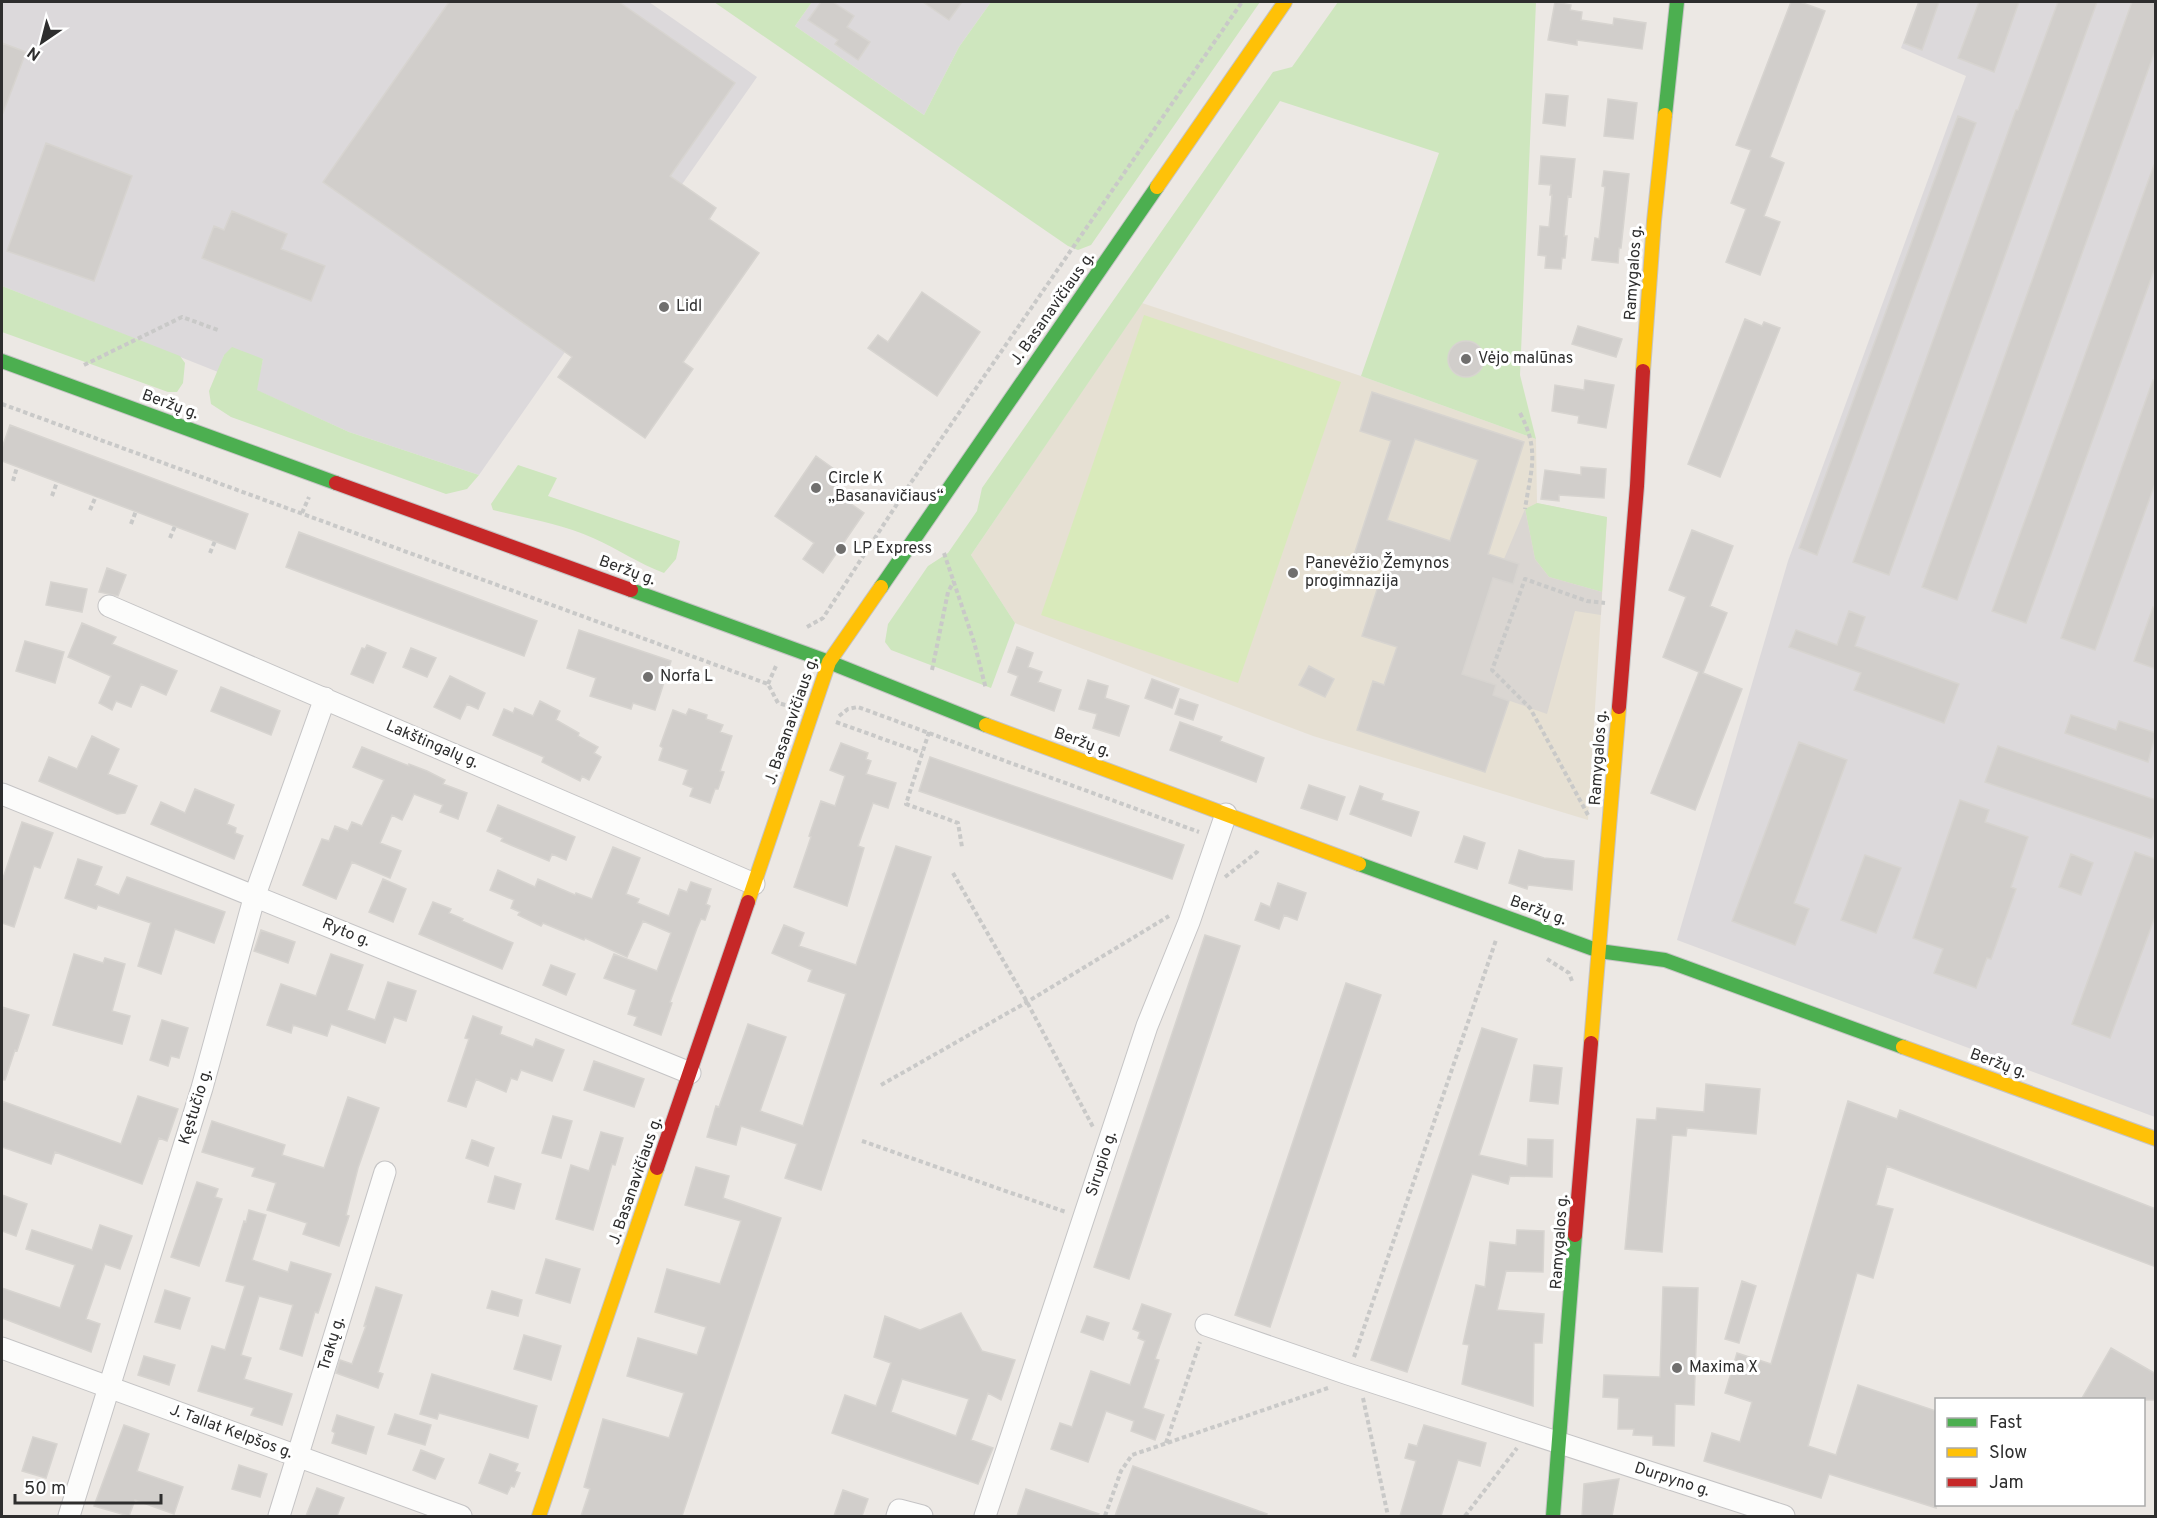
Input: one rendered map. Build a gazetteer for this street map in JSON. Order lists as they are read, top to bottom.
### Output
{
  "streets": {
    "main road": ["Ramygalos g.", "J. Basanavičiaus g.", "Beržų g."],
    "street": [
      "Lakštingalų g.",
      "Ryto g.",
      "Kęstučio g.",
      "Sirupio g.",
      "Trakų g.",
      "J. Tallat Kelpšos g.",
      "Durpyno g."
    ]
  },
  "crossings": [
    ["Ramygalos g.", "Beržų g."],
    ["Ramygalos g.", "Durpyno g."],
    ["J. Basanavičiaus g.", "Beržų g."],
    ["J. Basanavičiaus g.", "Lakštingalų g."],
    ["J. Basanavičiaus g.", "Ryto g."],
    ["Beržų g.", "Sirupio g."],
    ["Lakštingalų g.", "Kęstučio g."],
    ["Ryto g.", "Kęstučio g."],
    ["Kęstučio g.", "J. Tallat Kelpšos g."],
    ["Trakų g.", "J. Tallat Kelpšos g."]
  ],
  "places": [
    "Lidl",
    "Vėjo malūnas",
    "Circle K „Basanavičiaus“",
    "LP Express",
    "Panevėžio Žemynos progimnazija",
    "Norfa L",
    "Maxima X"
  ],
  "legend": ["Fast", "Slow", "Jam"],
  "scale_bar": "50 m",
  "north": "bottom left"
}
